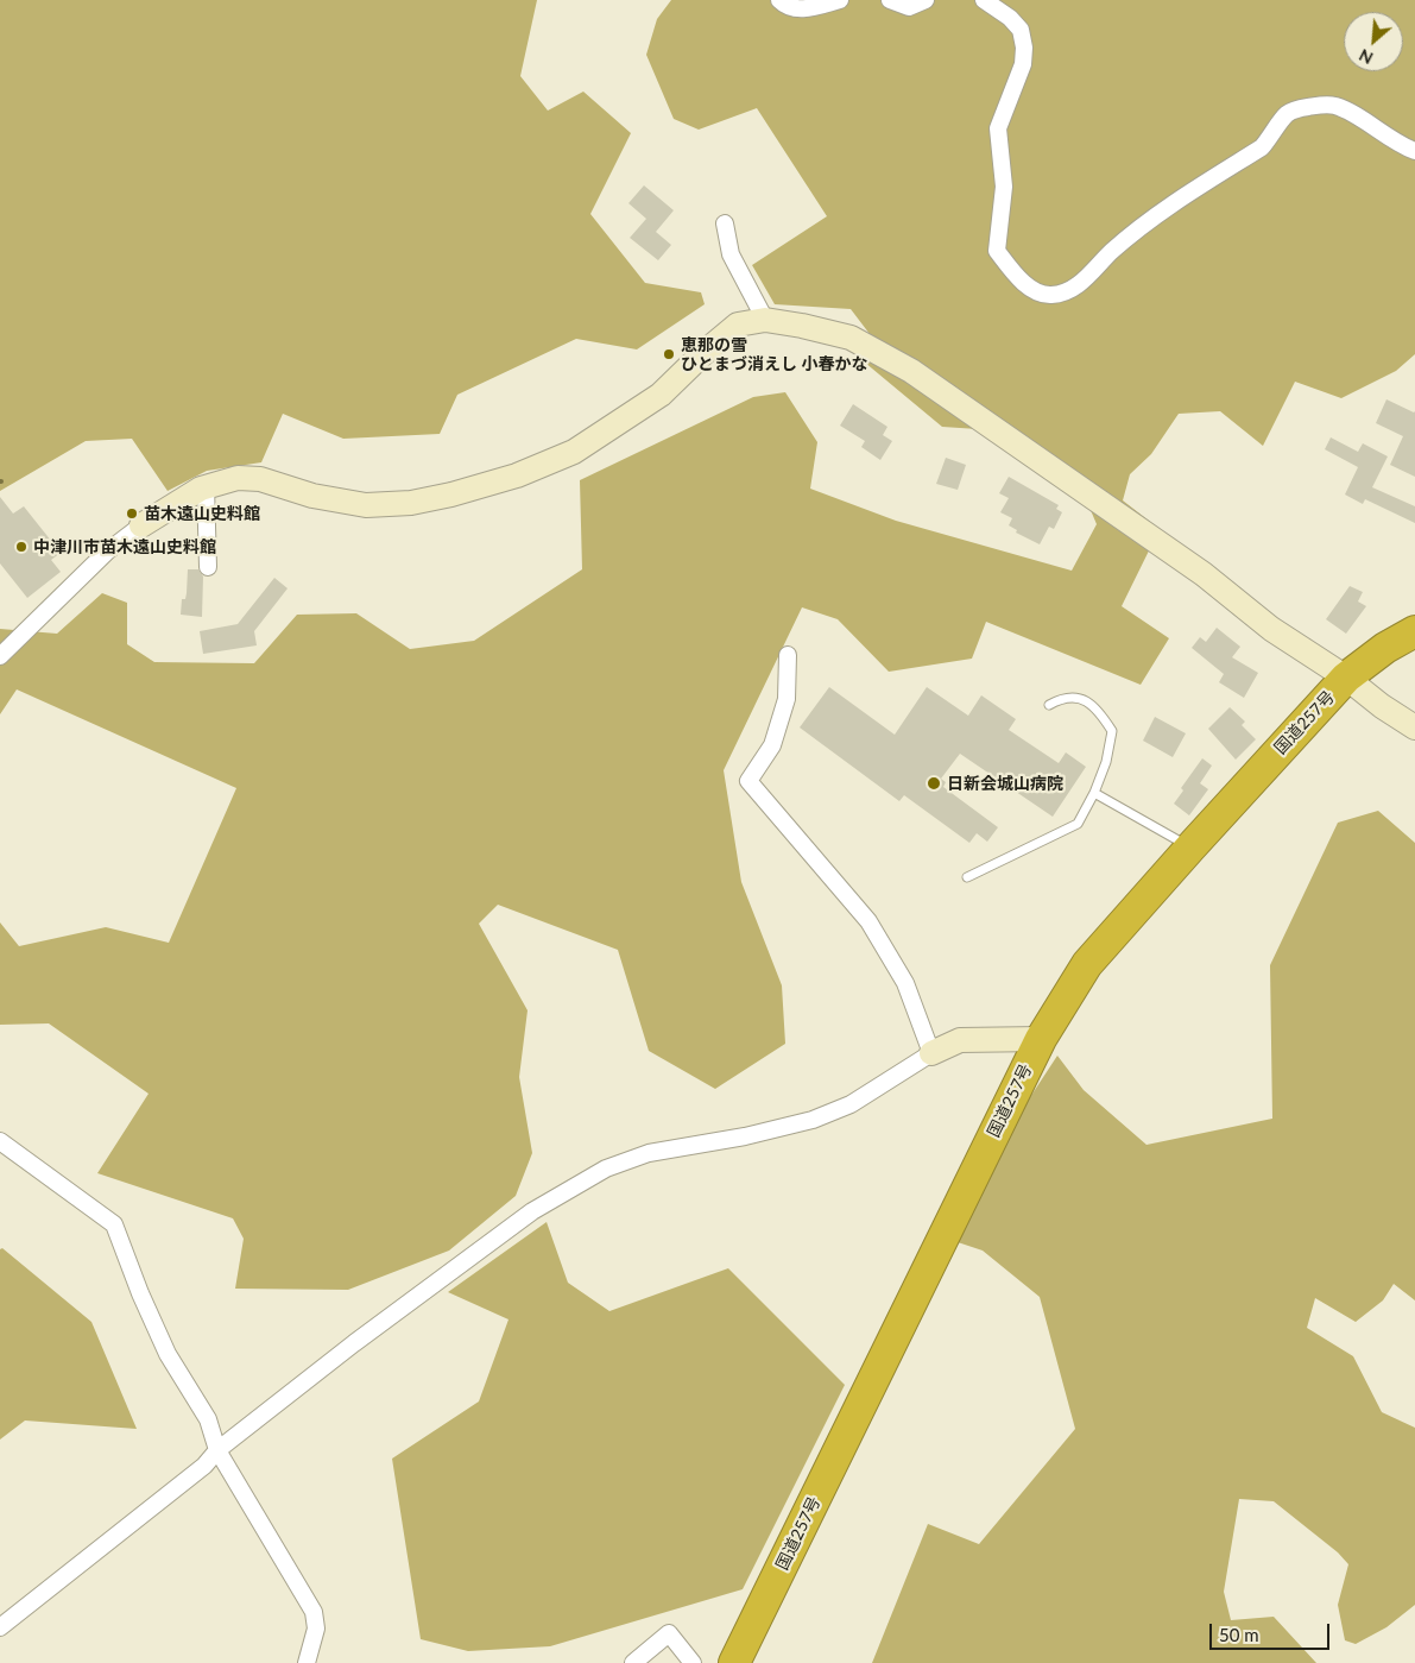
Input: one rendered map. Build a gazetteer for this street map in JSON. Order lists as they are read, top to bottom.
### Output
{
  "streets": {
    "highway": ["国道257号"]
  },
  "places": [
    "恵那の雪 ひとまづ消えし 小春かな",
    "苗木遠山史料館",
    "中津川市苗木遠山史料館",
    "日新会城山病院"
  ],
  "scale_bar": "50 m",
  "north": "bottom left"
}
